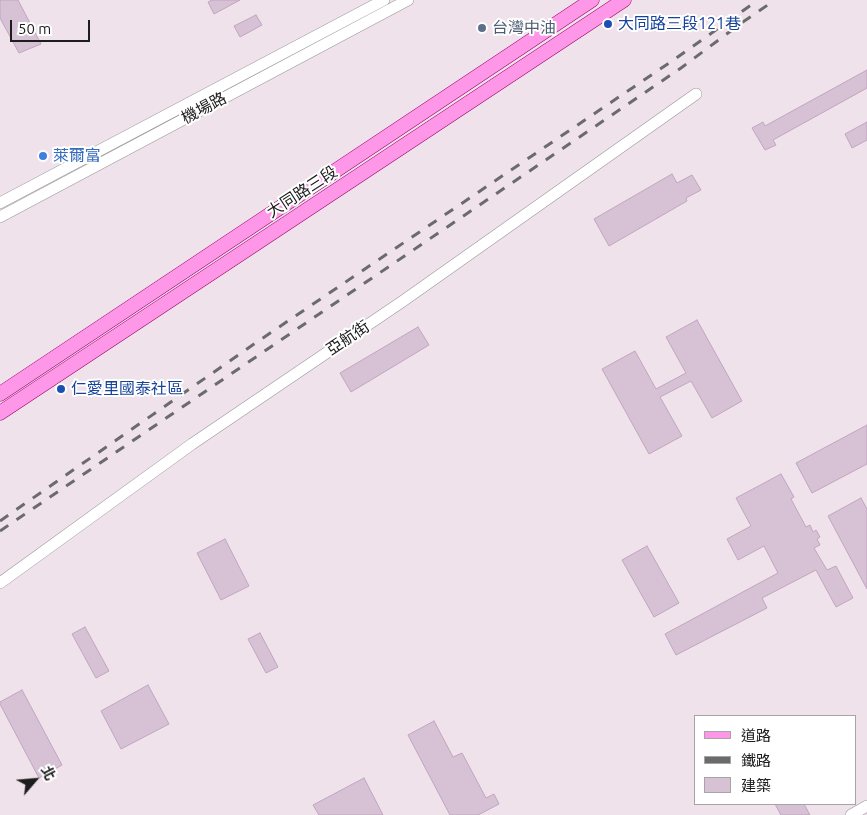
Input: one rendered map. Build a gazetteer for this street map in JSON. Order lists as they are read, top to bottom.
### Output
{
  "streets": {
    "main road": ["大同路三段"],
    "street": ["機場路", "亞航街"]
  },
  "places": [
    "大同路三段121巷",
    "台灣中油",
    "萊爾富",
    "仁愛里國泰社區"
  ],
  "legend": ["道路", "鐵路", "建築"],
  "scale_bar": "50 m",
  "north": "top right"
}
